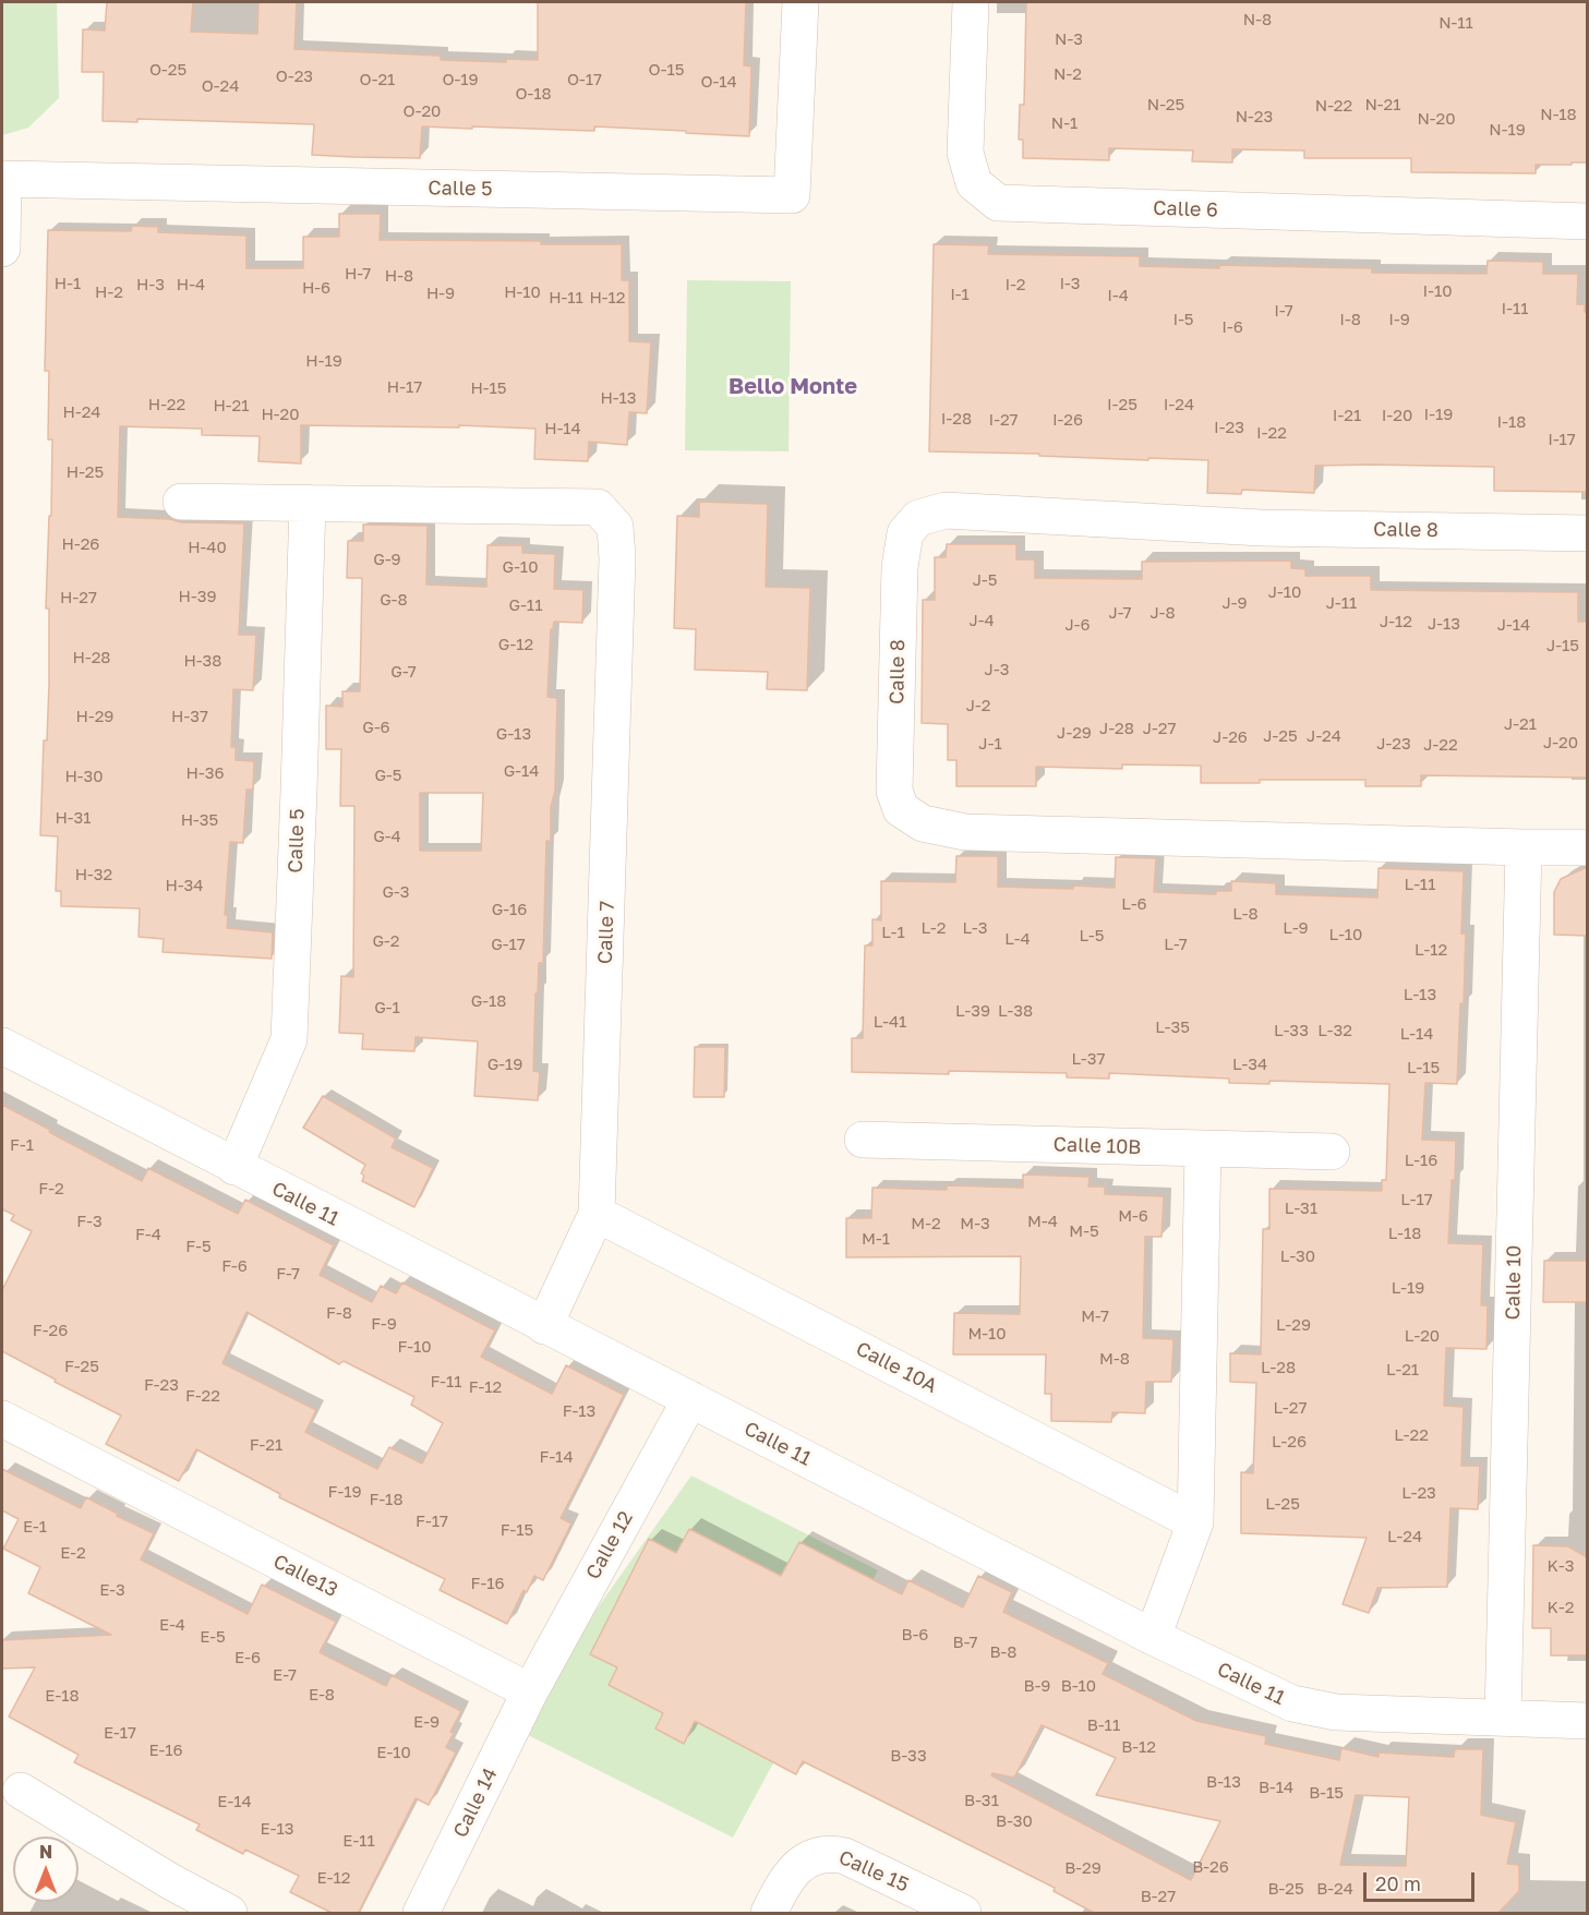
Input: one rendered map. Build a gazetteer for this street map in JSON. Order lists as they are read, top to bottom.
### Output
{
  "streets": {
    "street": [
      "Calle 5",
      "Calle 6",
      "Calle 8",
      "Calle 7",
      "Calle 10B",
      "Calle 11",
      "Calle 10",
      "Calle 10A",
      "Calle 12",
      "Calle13",
      "Calle 14",
      "Calle 15"
    ]
  },
  "crossings": [
    ["Calle 5", "Calle 7"],
    ["Calle 5", "Calle 11"],
    ["Calle 8", "Calle 10"],
    ["Calle 7", "Calle 11"],
    ["Calle 7", "Calle 10A"],
    ["Calle 11", "Calle 10"],
    ["Calle 11", "Calle 12"],
    ["Calle 12", "Calle13"],
    ["Calle 12", "Calle 14"],
    ["Calle13", "Calle 14"]
  ],
  "districts": ["Bello Monte"],
  "house_numbers": [
    "N-8",
    "N-11",
    "N-3",
    "O-25",
    "O-15",
    "N-2",
    "O-23",
    "O-21",
    "O-19",
    "O-17",
    "O-14",
    "O-24",
    "O-18",
    "N-25",
    "N-21",
    "N-22",
    "O-20",
    "N-18",
    "N-23",
    "N-20",
    "N-1",
    "N-19",
    "H-7",
    "H-8",
    "H-1",
    "I-3",
    "H-3",
    "H-4",
    "I-2",
    "H-6",
    "I-10",
    "H-2",
    "H-10",
    "H-9",
    "I-1",
    "I-4",
    "H-11",
    "H-12",
    "I-11",
    "I-7",
    "I-5",
    "I-8",
    "I-9",
    "I-6",
    "H-19",
    "H-17",
    "H-15",
    "H-13",
    "H-22",
    "I-25",
    "I-24",
    "H-21",
    "H-24",
    "H-20",
    "I-19",
    "I-21",
    "I-20",
    "I-28",
    "I-27",
    "I-26",
    "I-18",
    "I-23",
    "H-14",
    "I-22",
    "I-17",
    "H-25",
    "H-26",
    "H-40",
    "G-9",
    "G-10",
    "J-5",
    "J-10",
    "H-39",
    "H-27",
    "G-8",
    "J-9",
    "J-11",
    "G-11",
    "J-7",
    "J-8",
    "J-4",
    "J-12",
    "J-13",
    "J-6",
    "J-14",
    "G-12",
    "J-15",
    "H-28",
    "H-38",
    "J-3",
    "G-7",
    "J-2",
    "H-29",
    "H-37",
    "J-21",
    "G-6",
    "J-28",
    "J-27",
    "J-29",
    "G-13",
    "J-25",
    "J-24",
    "J-26",
    "J-20",
    "J-1",
    "J-23",
    "J-22",
    "G-14",
    "H-36",
    "G-5",
    "H-30",
    "H-31",
    "H-35",
    "G-4",
    "H-32",
    "L-11",
    "H-34",
    "G-3",
    "L-6",
    "G-16",
    "L-8",
    "L-2",
    "L-3",
    "L-9",
    "L-1",
    "L-10",
    "L-5",
    "L-4",
    "G-2",
    "G-17",
    "L-7",
    "L-12",
    "L-13",
    "G-18",
    "G-1",
    "L-39",
    "L-38",
    "L-41",
    "L-35",
    "L-33",
    "L-32",
    "L-14",
    "L-37",
    "G-19",
    "L-34",
    "L-15",
    "F-1",
    "L-16",
    "F-2",
    "L-17",
    "L-31",
    "M-6",
    "F-3",
    "M-4",
    "M-2",
    "M-3",
    "M-5",
    "L-18",
    "F-4",
    "M-1",
    "F-5",
    "L-30",
    "F-6",
    "F-7",
    "L-19",
    "F-8",
    "M-7",
    "F-9",
    "L-29",
    "F-26",
    "M-10",
    "L-20",
    "F-10",
    "M-8",
    "F-25",
    "L-28",
    "L-21",
    "F-11",
    "F-23",
    "F-12",
    "F-22",
    "L-27",
    "F-13",
    "L-22",
    "L-26",
    "F-21",
    "F-14",
    "F-19",
    "L-23",
    "F-18",
    "L-25",
    "F-17",
    "E-1",
    "F-15",
    "L-24",
    "E-2",
    "K-3",
    "F-16",
    "E-3",
    "K-2",
    "E-4",
    "B-6",
    "E-5",
    "B-7",
    "B-8",
    "E-6",
    "E-7",
    "B-9",
    "B-10",
    "E-8",
    "E-18",
    "E-9",
    "B-11",
    "E-17",
    "B-12",
    "E-16",
    "E-10",
    "B-33",
    "B-13",
    "B-14",
    "B-15",
    "B-31",
    "E-14",
    "B-30",
    "E-13",
    "E-11",
    "B-26",
    "B-29",
    "E-12",
    "B-25",
    "B-24",
    "B-27"
  ],
  "scale_bar": "20 m",
  "north": "top"
}
